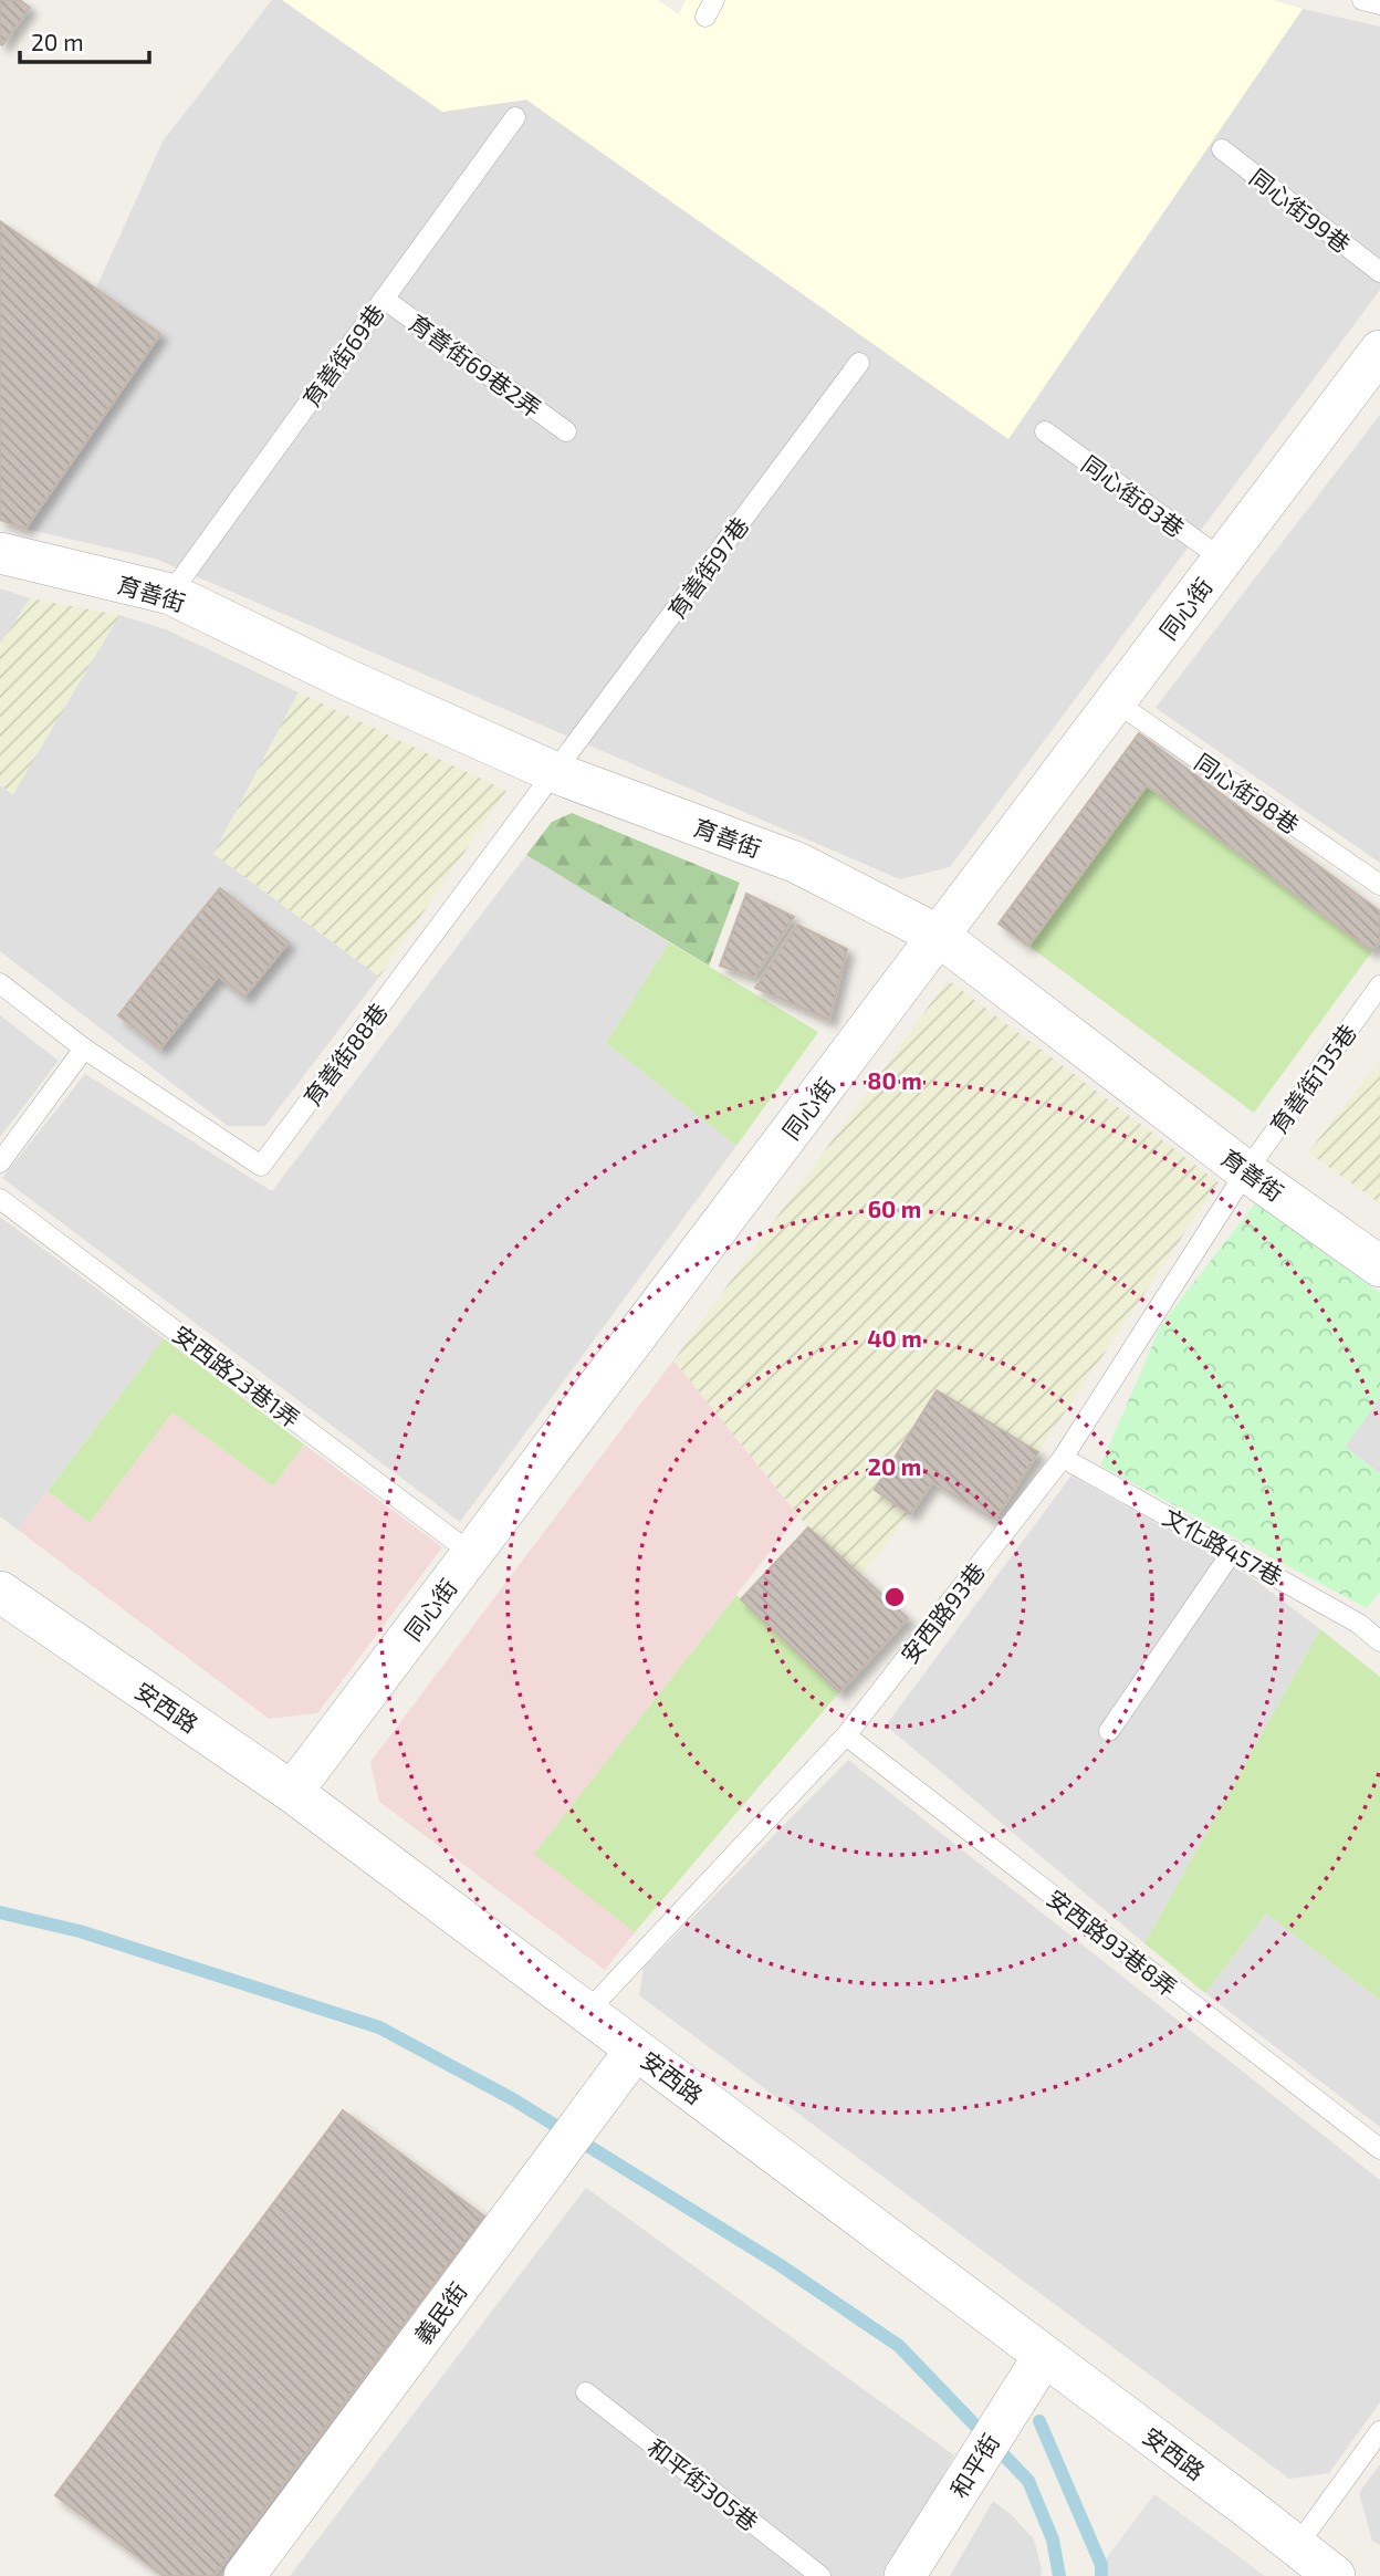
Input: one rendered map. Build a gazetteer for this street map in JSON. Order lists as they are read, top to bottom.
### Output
{
  "streets": {
    "street": [
      "育善街",
      "同心街",
      "安西路",
      "義民街",
      "和平街"
    ],
    "lane": [
      "同心街99巷",
      "育善街69巷",
      "育善街69巷2弄",
      "同心街83巷",
      "育善街97巷",
      "同心街98巷",
      "育善街88巷",
      "育善街135巷",
      "安西路23巷1弄",
      "文化路457巷",
      "安西路93巷",
      "安西路93巷8弄",
      "和平街305巷"
    ]
  },
  "crossings": [
    ["育善街69巷", "育善街69巷2弄"],
    ["育善街69巷", "育善街"],
    ["同心街83巷", "同心街"],
    ["育善街97巷", "育善街"],
    ["育善街97巷", "育善街88巷"],
    ["育善街", "同心街"],
    ["育善街", "育善街88巷"],
    ["育善街", "育善街135巷"],
    ["育善街", "安西路93巷"],
    ["同心街", "同心街98巷"],
    ["同心街", "安西路23巷1弄"],
    ["同心街", "安西路"],
    ["育善街135巷", "安西路93巷"],
    ["文化路457巷", "安西路93巷"],
    ["安西路93巷", "安西路"],
    ["安西路93巷", "安西路93巷8弄"],
    ["安西路", "義民街"],
    ["安西路", "和平街"]
  ],
  "scale_bar": "20 m",
  "rings": [
    "80 m",
    "60 m",
    "40 m",
    "20 m"
  ]
}
